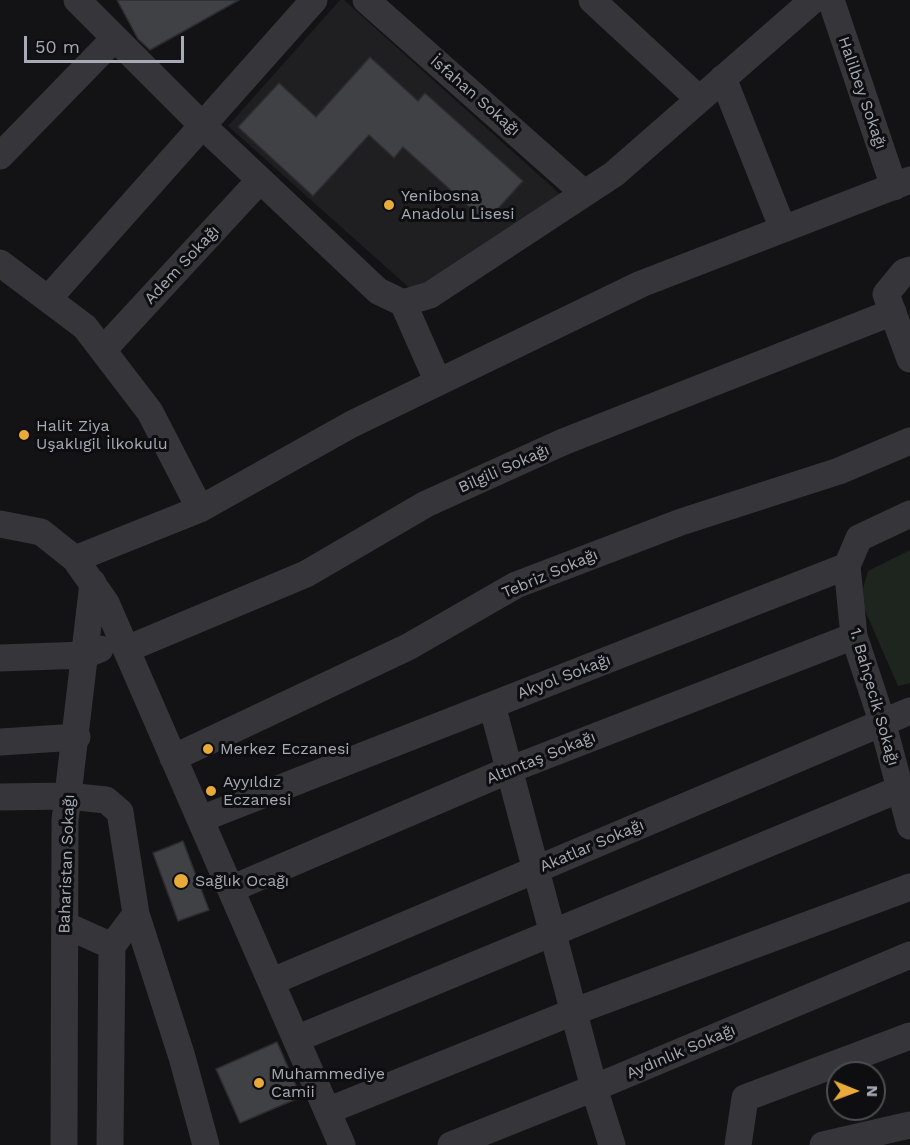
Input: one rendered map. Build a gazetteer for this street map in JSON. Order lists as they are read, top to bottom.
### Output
{
  "streets": {
    "street": [
      "Halilbey Sokağı",
      "İsfahan Sokağı",
      "Adem Sokağı",
      "Bilgili Sokağı",
      "Tebriz Sokağı",
      "Akyol Sokağı",
      "1. Bahçecik Sokağı",
      "Altıntaş Sokağı",
      "Akatlar Sokağı",
      "Baharistan Sokağı",
      "Aydınlık Sokağı"
    ]
  },
  "crossings": [
    ["Bilgili Sokağı", "Baharistan Sokağı"],
    ["Akyol Sokağı", "1. Bahçecik Sokağı"],
    ["1. Bahçecik Sokağı", "Altıntaş Sokağı"],
    ["1. Bahçecik Sokağı", "Akatlar Sokağı"]
  ],
  "places": [
    "Yenibosna Anadolu Lisesi",
    "Halit Ziya Uşaklıgil İlkokulu",
    "Merkez Eczanesi",
    "Ayyıldız Eczanesi",
    "Sağlık Ocağı",
    "Muhammediye Camii"
  ],
  "scale_bar": "50 m",
  "north": "right"
}
